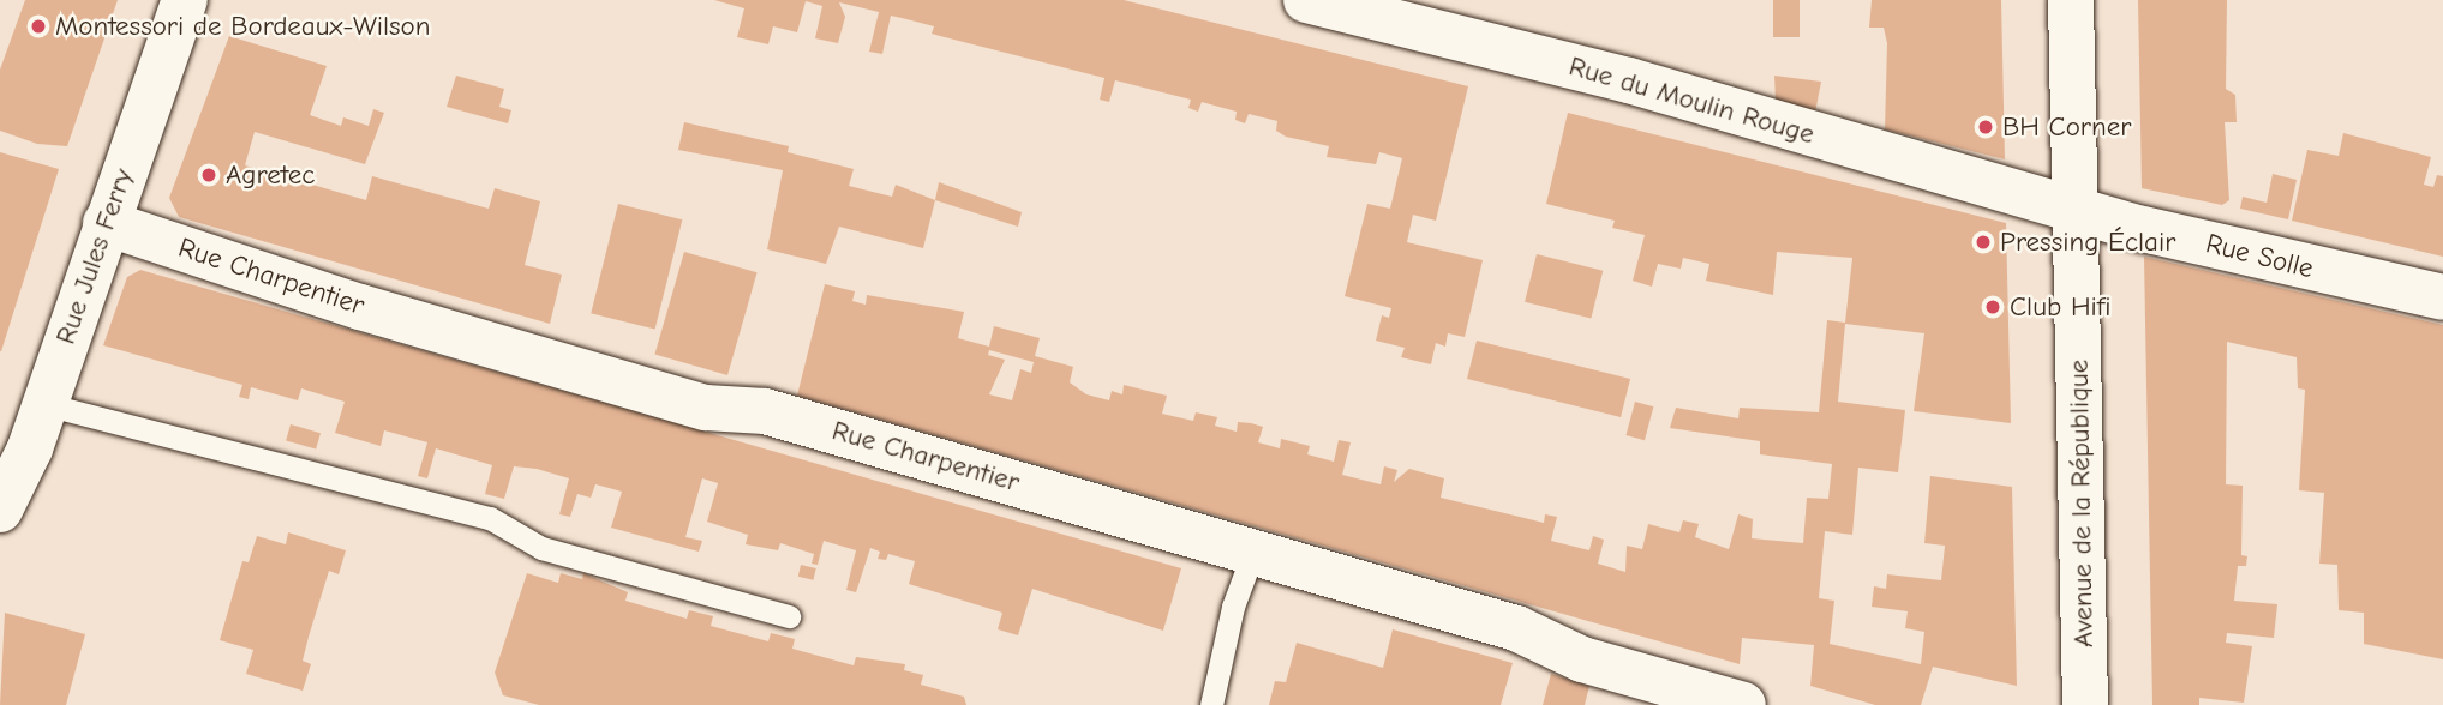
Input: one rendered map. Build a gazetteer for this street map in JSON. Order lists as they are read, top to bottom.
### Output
{
  "streets": {
    "street": [
      "Rue du Moulin Rouge",
      "Rue Jules Ferry",
      "Rue Solle",
      "Rue Charpentier",
      "Avenue de la République"
    ]
  },
  "crossings": [
    ["Rue du Moulin Rouge", "Rue Solle"],
    ["Rue du Moulin Rouge", "Avenue de la République"],
    ["Rue Jules Ferry", "Rue Charpentier"],
    ["Rue Solle", "Avenue de la République"]
  ],
  "places": [
    "Montessori de Bordeaux-Wilson",
    "BH Corner",
    "Agretec",
    "Pressing Éclair",
    "Club Hifi"
  ]
}
